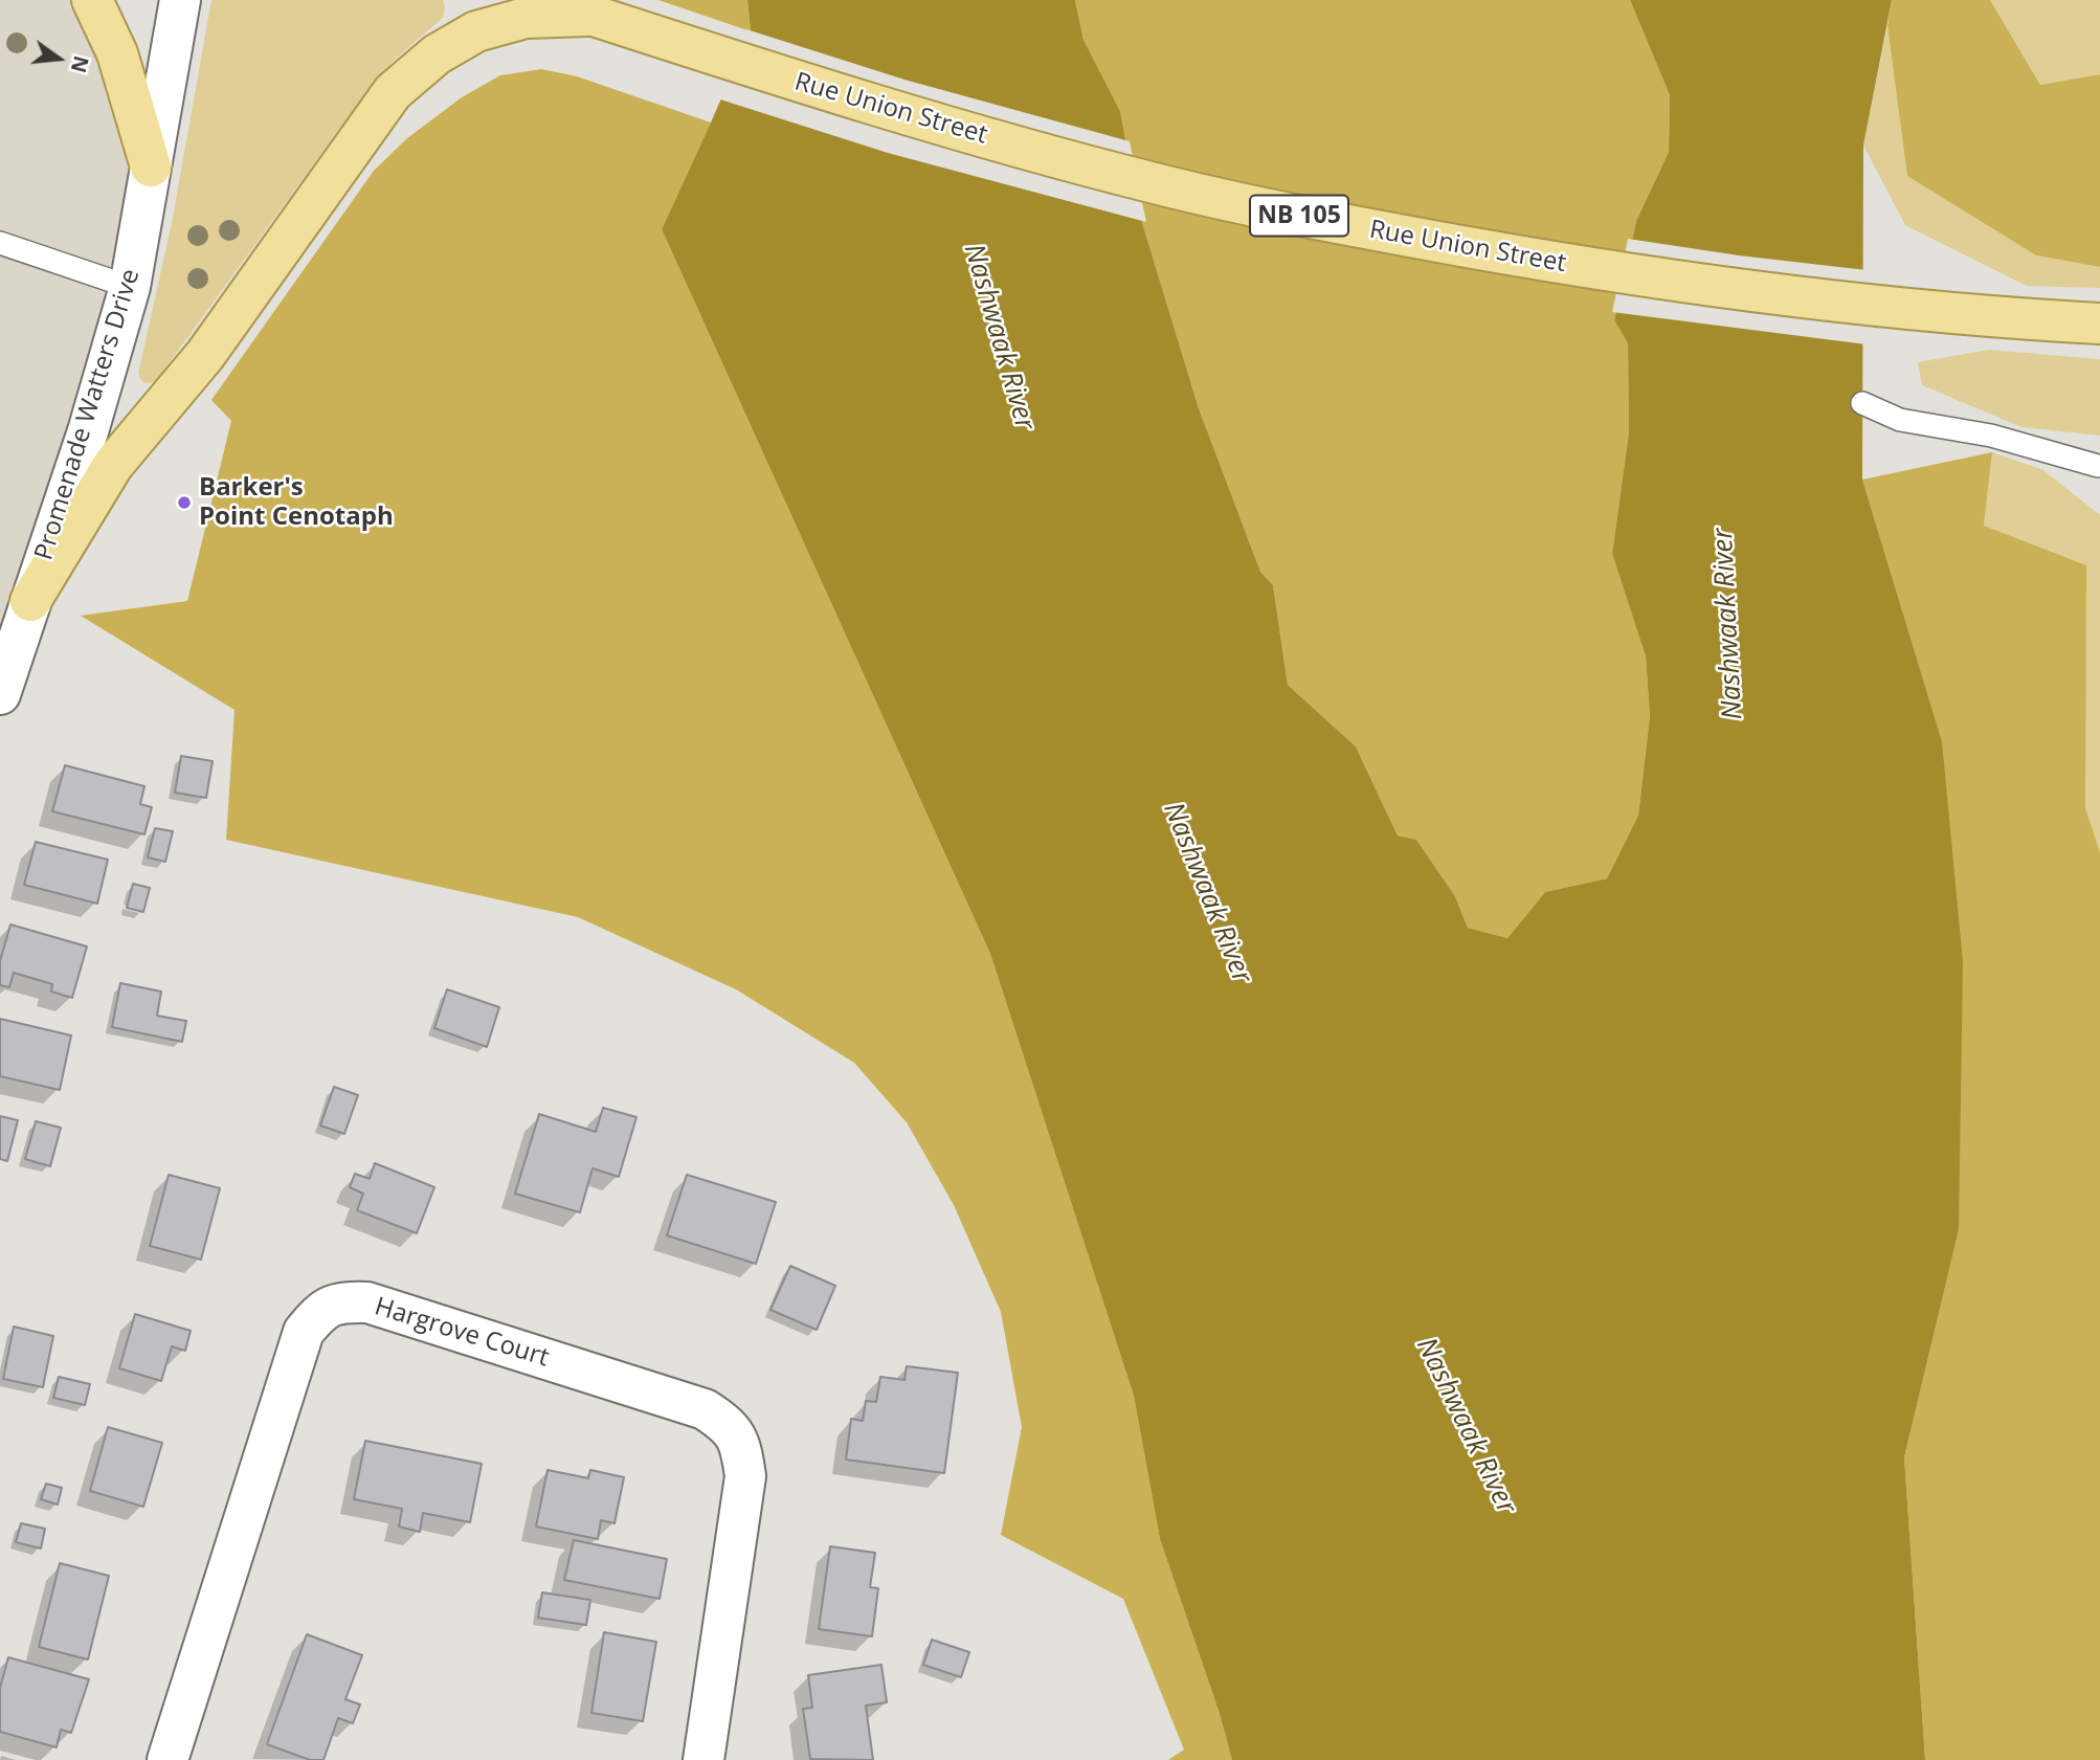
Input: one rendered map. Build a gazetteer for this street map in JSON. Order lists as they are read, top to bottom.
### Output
{
  "streets": {
    "main road": ["Rue Union Street", "NB 105"],
    "street": ["Promenade Watters Drive", "Hargrove Court"]
  },
  "water": ["Nashwaak River"],
  "places": ["Barker's Point Cenotaph"],
  "north": "right"
}
